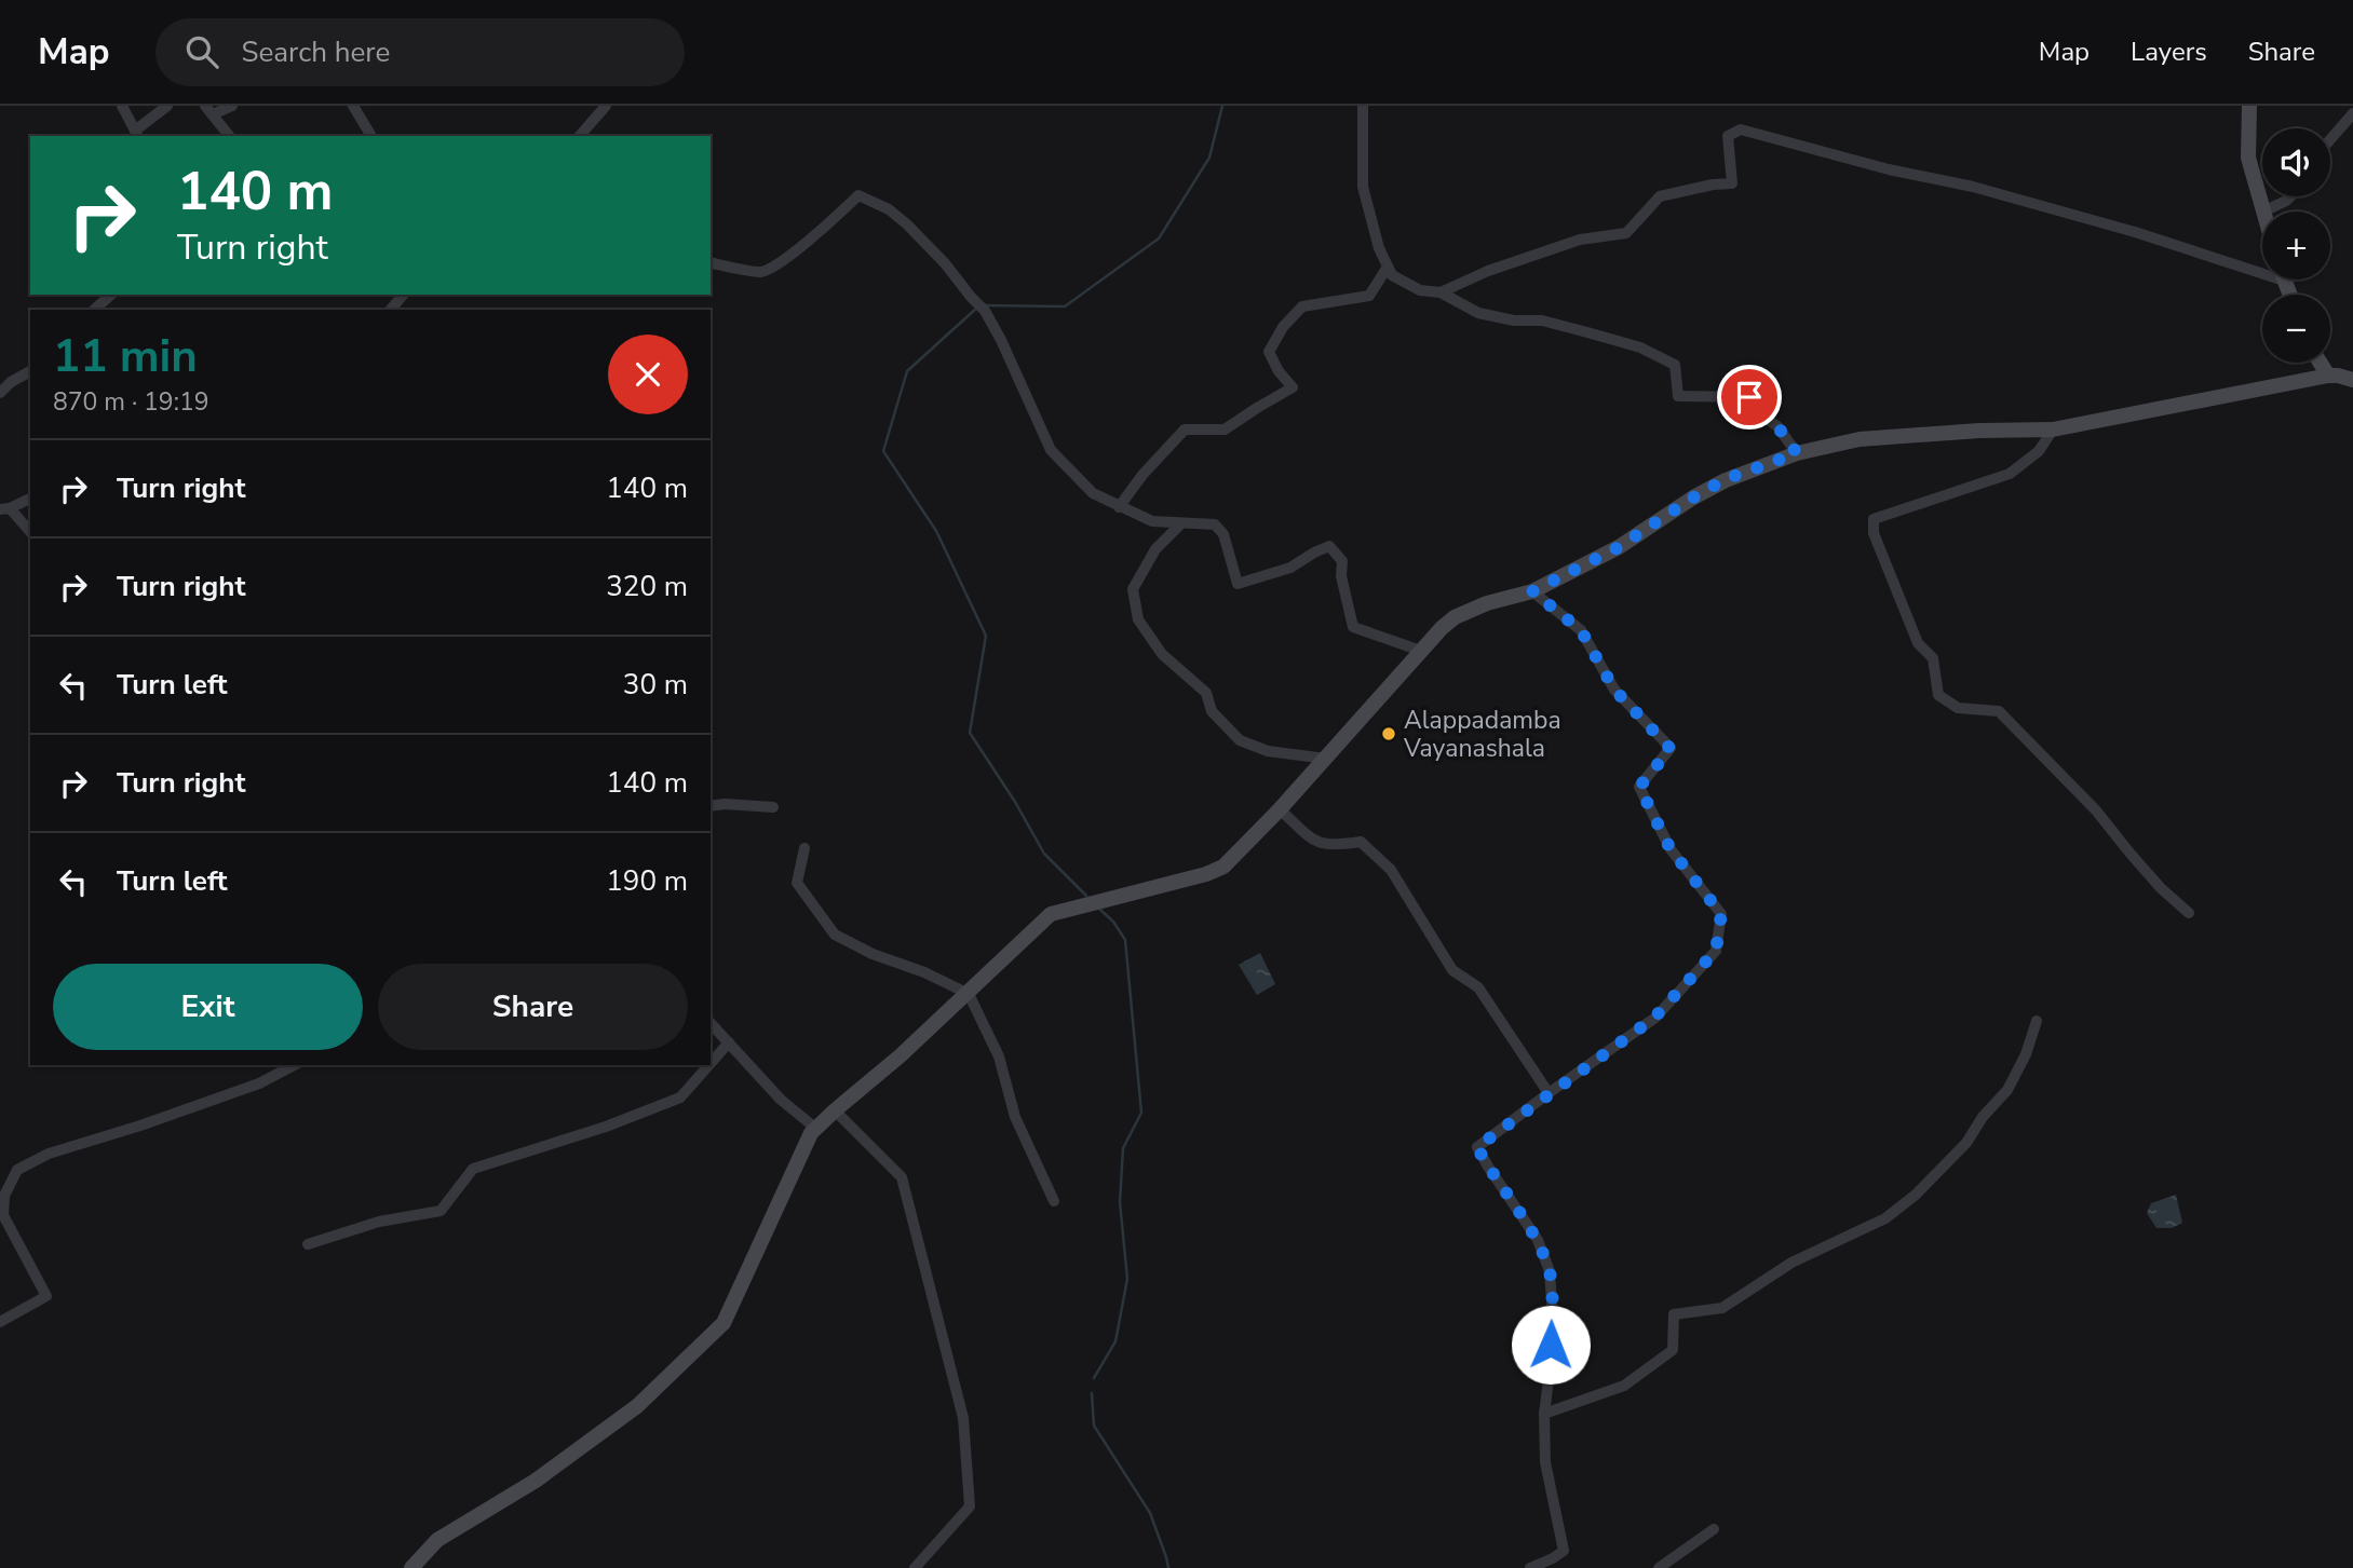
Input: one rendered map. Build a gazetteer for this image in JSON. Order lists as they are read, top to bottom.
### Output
{
  "places": ["Alappadamba Vayanashala"],
  "page": {
    "header": "Map",
    "search": "Search here",
    "nav": ["Map", "Layers", "Share"],
    "map_buttons": ["+", "−"],
    "turn": ["140 m", "Turn right"],
    "heading": ["11 min", "870 m · 19:19"],
    "list": [
      {
        "name": "Turn right",
        "value": "140 m"
      },
      {
        "name": "Turn right",
        "value": "320 m"
      },
      {
        "name": "Turn left",
        "value": "30 m"
      },
      {
        "name": "Turn right",
        "value": "140 m"
      },
      {
        "name": "Turn left",
        "value": "190 m"
      }
    ],
    "buttons": ["Exit", "Share"]
  }
}
